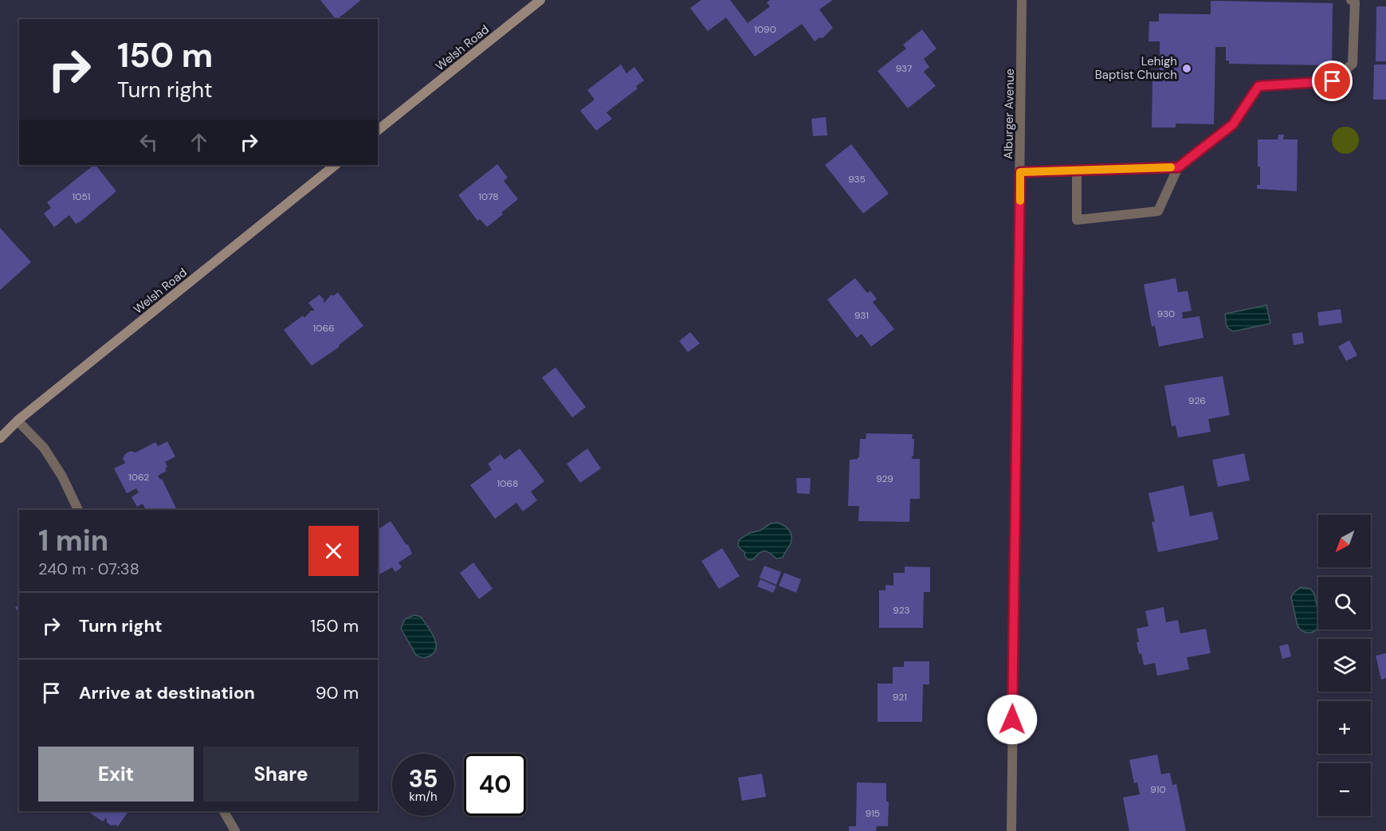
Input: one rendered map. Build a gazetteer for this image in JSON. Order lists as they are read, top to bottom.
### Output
{
  "streets": {
    "main road": ["Welsh Road"],
    "street": ["Alburger Avenue"]
  },
  "places": ["Lehigh Baptist Church"],
  "house_numbers": [
    "1090",
    "937",
    "935",
    "1051",
    "1078",
    "930",
    "931",
    "1066",
    "926",
    "1062",
    "929",
    "1068",
    "923",
    "921",
    "910",
    "915"
  ],
  "north": "bottom left",
  "page": {
    "turn": ["150 m", "Turn right"],
    "heading": ["1 min", "240 m · 07:38"],
    "map_buttons": ["+", "−"],
    "list": [
      {
        "name": "Turn right",
        "value": "150 m"
      },
      {
        "name": "Arrive at destination",
        "value": "90 m"
      }
    ],
    "buttons": ["Exit", "Share"],
    "speed": "35 km/h",
    "limit": "40"
  }
}
